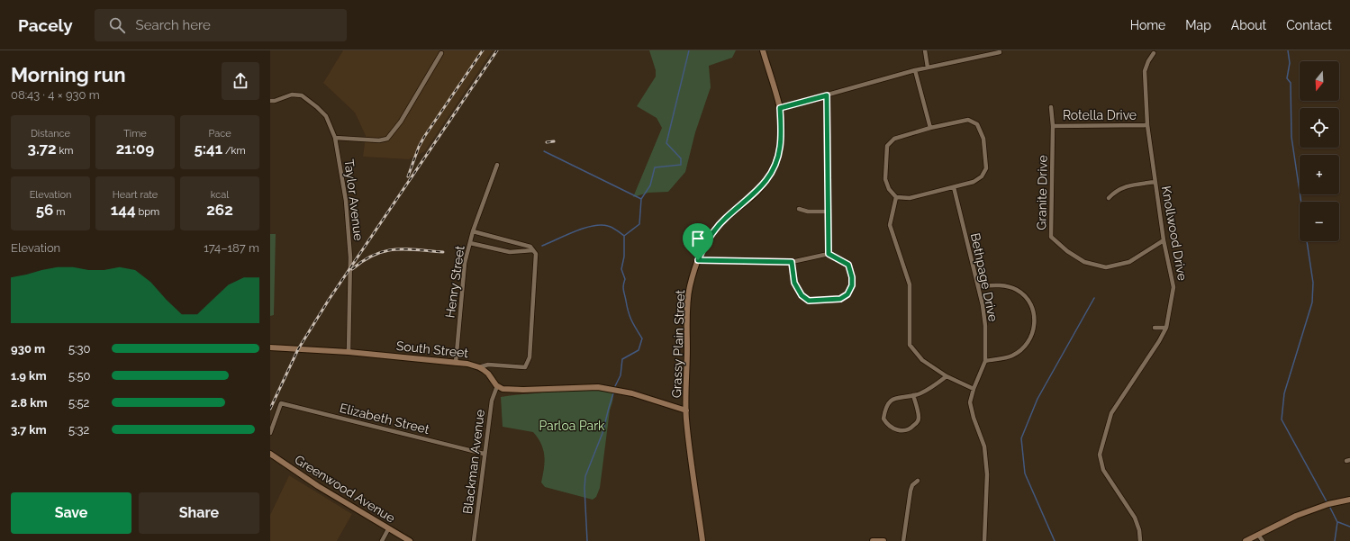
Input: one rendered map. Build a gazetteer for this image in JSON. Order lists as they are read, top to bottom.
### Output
{
  "streets": {
    "main road": ["Grassy Plain Street", "South Street", "Greenwood Avenue"],
    "street": [
      "Rotella Drive",
      "Granite Drive",
      "Taylor Avenue",
      "Knollwood Drive",
      "Bethpage Drive",
      "Henry Street",
      "Elizabeth Street",
      "Blackman Avenue"
    ]
  },
  "crossings": [
    ["Rotella Drive", "Granite Drive"],
    ["Rotella Drive", "Knollwood Drive"],
    ["Granite Drive", "Knollwood Drive"],
    ["Taylor Avenue", "South Street"],
    ["Henry Street", "South Street"],
    ["South Street", "Blackman Avenue"],
    ["Elizabeth Street", "Blackman Avenue"]
  ],
  "parks": ["Parloa Park"],
  "north": "bottom",
  "page": {
    "header": "Pacely",
    "search": "Search here",
    "nav": [
      "Home",
      "Map",
      "About",
      "Contact"
    ],
    "heading": ["Morning run", "08:43 · 4 × 930 m"],
    "map_buttons": ["+", "−"],
    "stats": [
      ["Distance", "3.72 km"],
      ["Time", "21:09"],
      ["Pace", "5:41 /km"],
      ["Elevation", "56 m"],
      ["Heart rate", "144 bpm"],
      ["kcal", "262"]
    ],
    "chart": ["Elevation", "174–187 m"],
    "list": [
      {
        "name": "930 m",
        "note": "5:30"
      },
      {
        "name": "1.9 km",
        "note": "5:50"
      },
      {
        "name": "2.8 km",
        "note": "5:52"
      },
      {
        "name": "3.7 km",
        "note": "5:32"
      }
    ],
    "buttons": ["Save", "Share"]
  }
}
